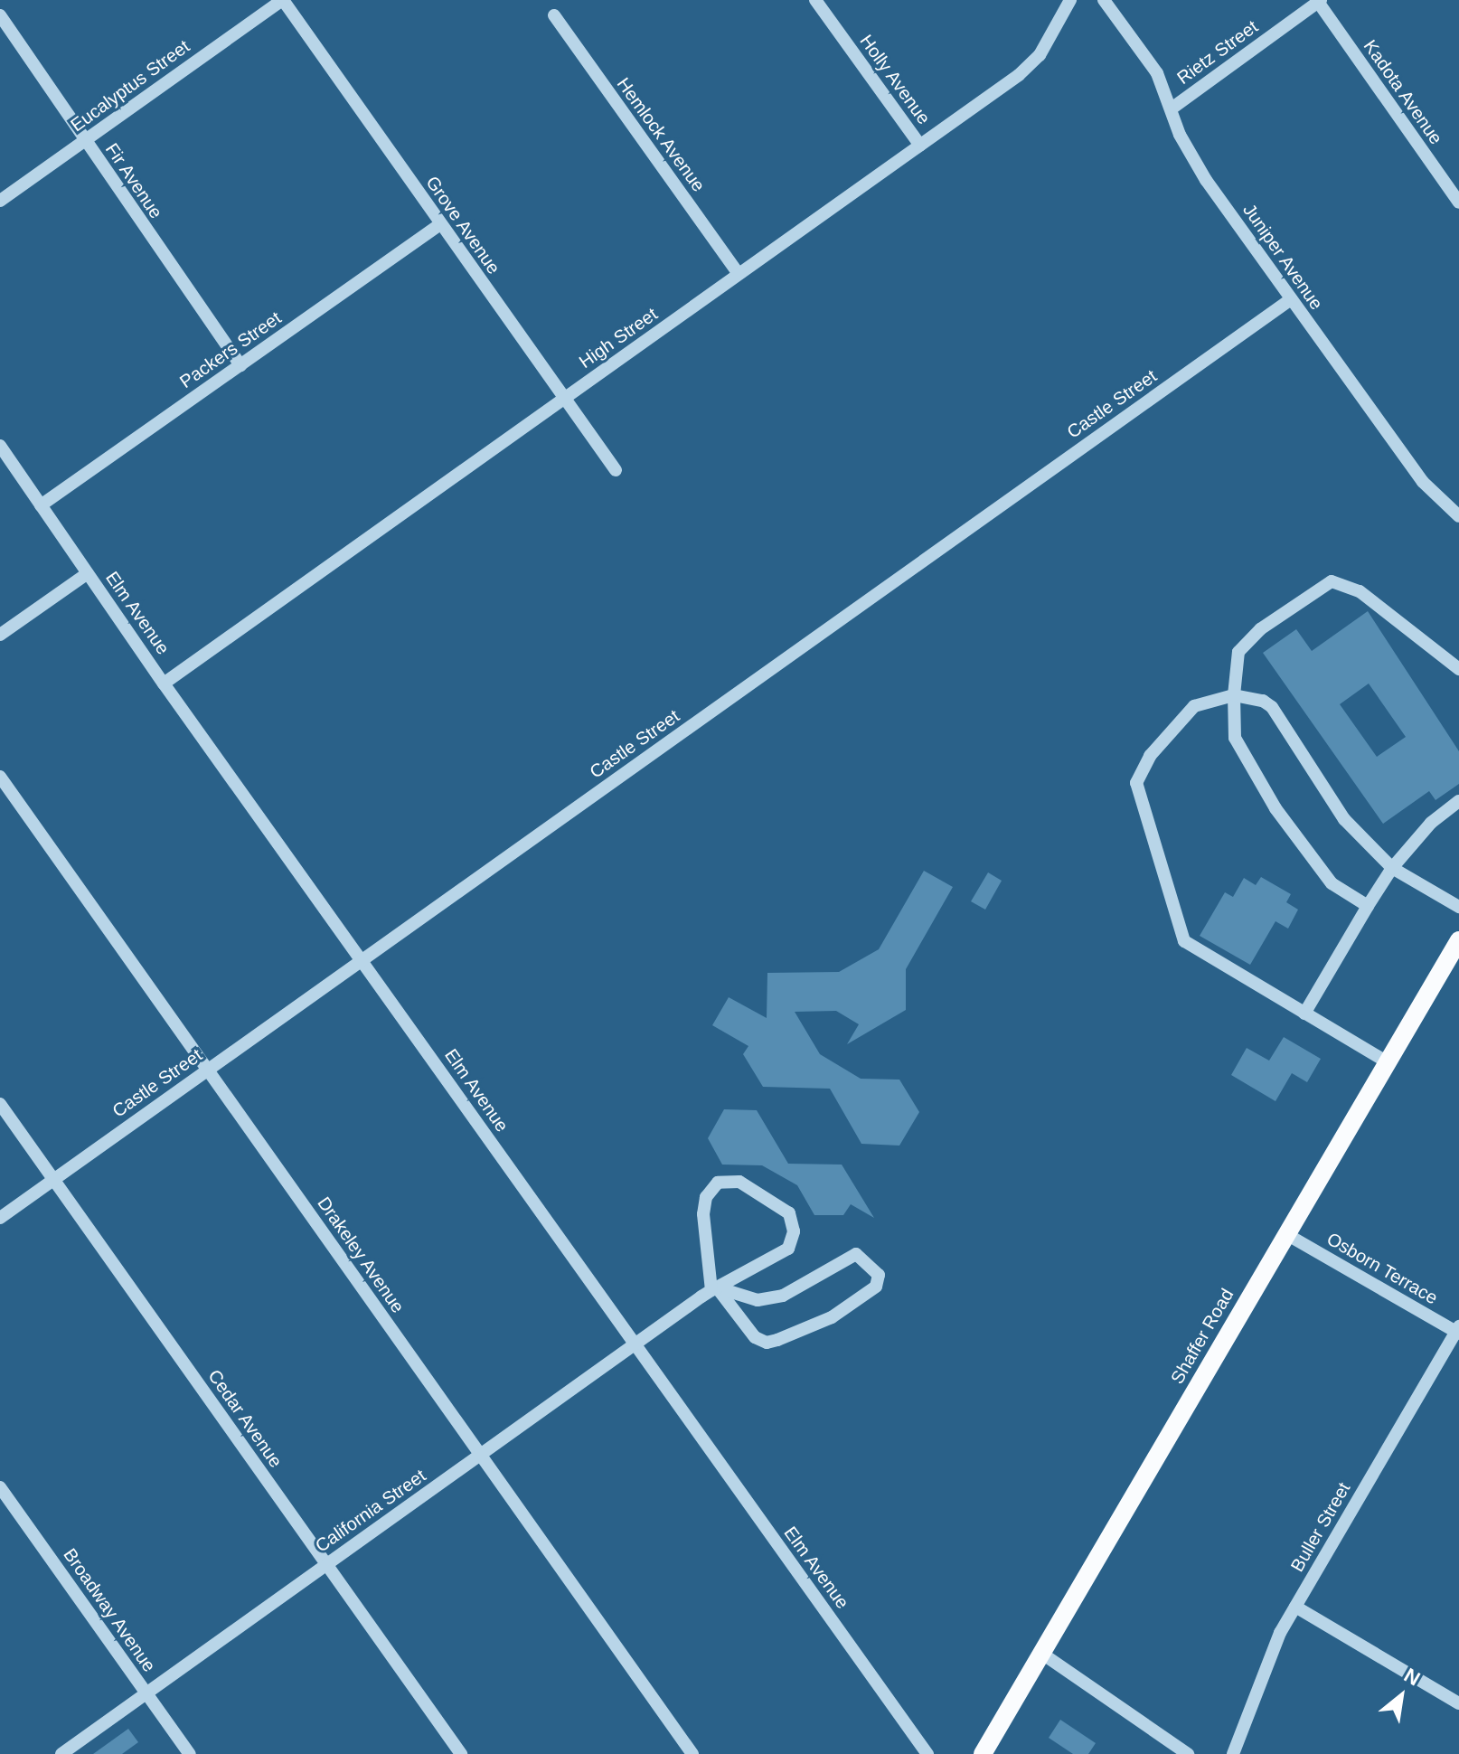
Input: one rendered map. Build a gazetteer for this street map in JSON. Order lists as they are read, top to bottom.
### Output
{
  "streets": {
    "main road": ["Shaffer Road"],
    "street": [
      "Rietz Street",
      "Holly Avenue",
      "Eucalyptus Street",
      "Kadota Avenue",
      "Hemlock Avenue",
      "Fir Avenue",
      "Grove Avenue",
      "Juniper Avenue",
      "High Street",
      "Packers Street",
      "Castle Street",
      "Elm Avenue",
      "Drakeley Avenue",
      "Osborn Terrace",
      "Cedar Avenue",
      "California Street",
      "Buller Street",
      "Broadway Avenue"
    ]
  },
  "crossings": [
    ["Rietz Street", "Kadota Avenue"],
    ["Rietz Street", "Juniper Avenue"],
    ["Holly Avenue", "High Street"],
    ["Eucalyptus Street", "Fir Avenue"],
    ["Eucalyptus Street", "Grove Avenue"],
    ["Hemlock Avenue", "High Street"],
    ["Fir Avenue", "Packers Street"],
    ["Grove Avenue", "High Street"],
    ["Grove Avenue", "Packers Street"],
    ["Juniper Avenue", "Castle Street"],
    ["High Street", "Elm Avenue"],
    ["Packers Street", "Elm Avenue"],
    ["Castle Street", "Elm Avenue"],
    ["Castle Street", "Drakeley Avenue"],
    ["Castle Street", "Cedar Avenue"],
    ["Elm Avenue", "California Street"],
    ["Drakeley Avenue", "California Street"],
    ["Osborn Terrace", "Shaffer Road"],
    ["Osborn Terrace", "Buller Street"],
    ["Cedar Avenue", "California Street"],
    ["California Street", "Broadway Avenue"]
  ],
  "north": "top right"
}
